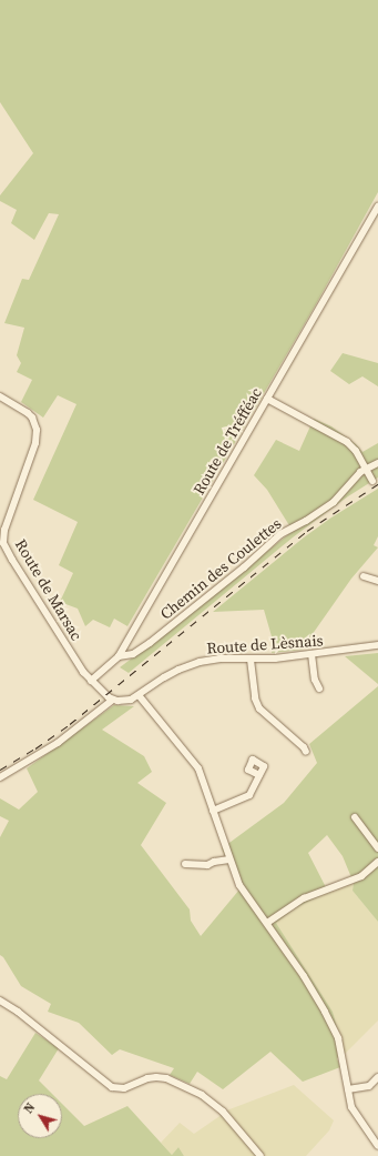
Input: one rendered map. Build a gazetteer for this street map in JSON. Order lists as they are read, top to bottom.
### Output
{
  "streets": {
    "street": [
      "Route de Tréfféac",
      "Chemin des Coulettes",
      "Route de Marsac",
      "Route de Lèsnais"
    ]
  },
  "crossings": [
    ["Route de Tréfféac", "Chemin des Coulettes"],
    ["Route de Tréfféac", "Route de Marsac"]
  ],
  "north": "top left"
}
